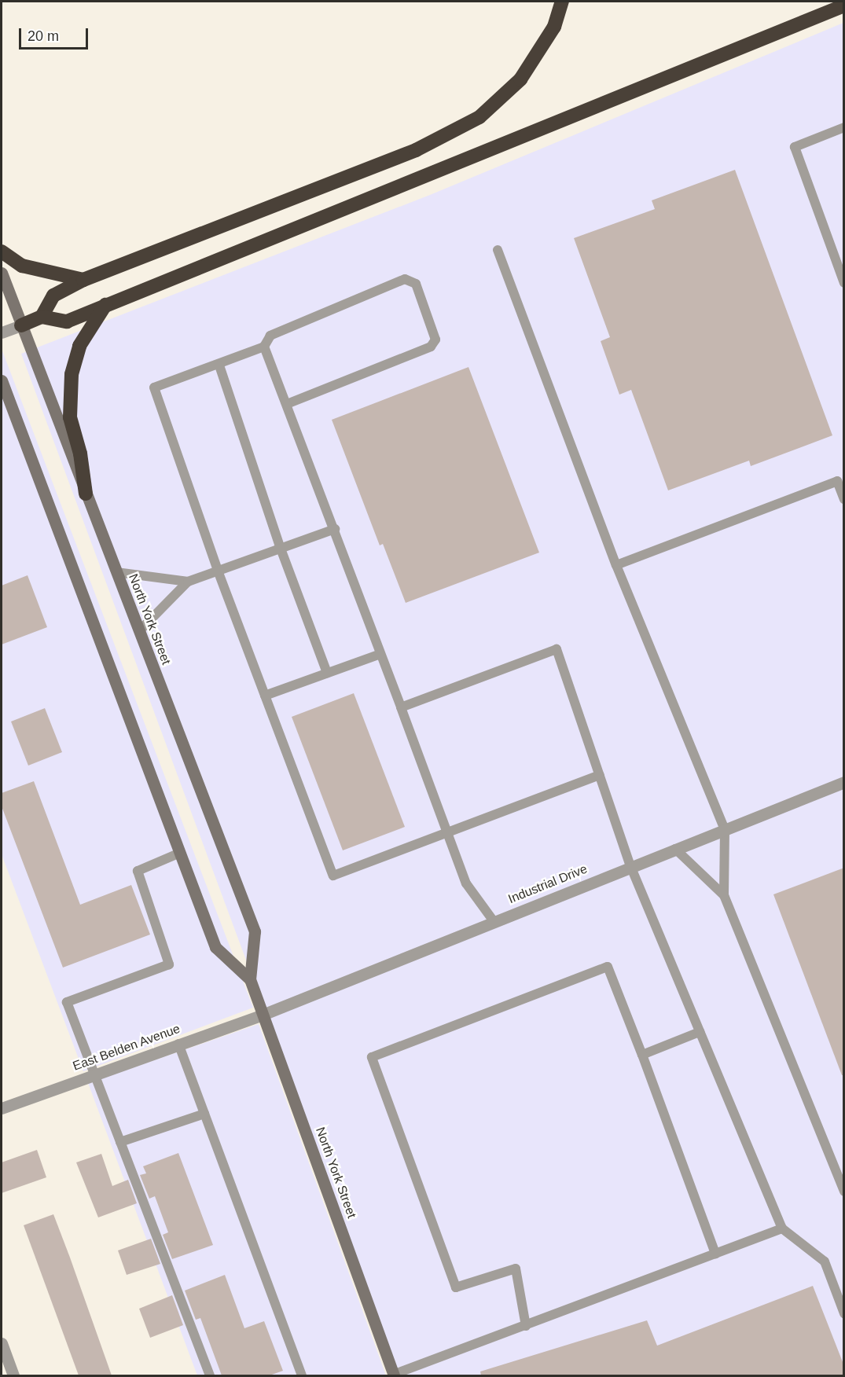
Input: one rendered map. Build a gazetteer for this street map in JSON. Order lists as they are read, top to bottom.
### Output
{
  "streets": {
    "main road": ["North York Street"],
    "street": ["Industrial Drive", "East Belden Avenue"]
  },
  "crossings": [
    ["North York Street", "Industrial Drive"],
    ["North York Street", "East Belden Avenue"],
    ["Industrial Drive", "East Belden Avenue"]
  ],
  "scale_bar": "20 m"
}
